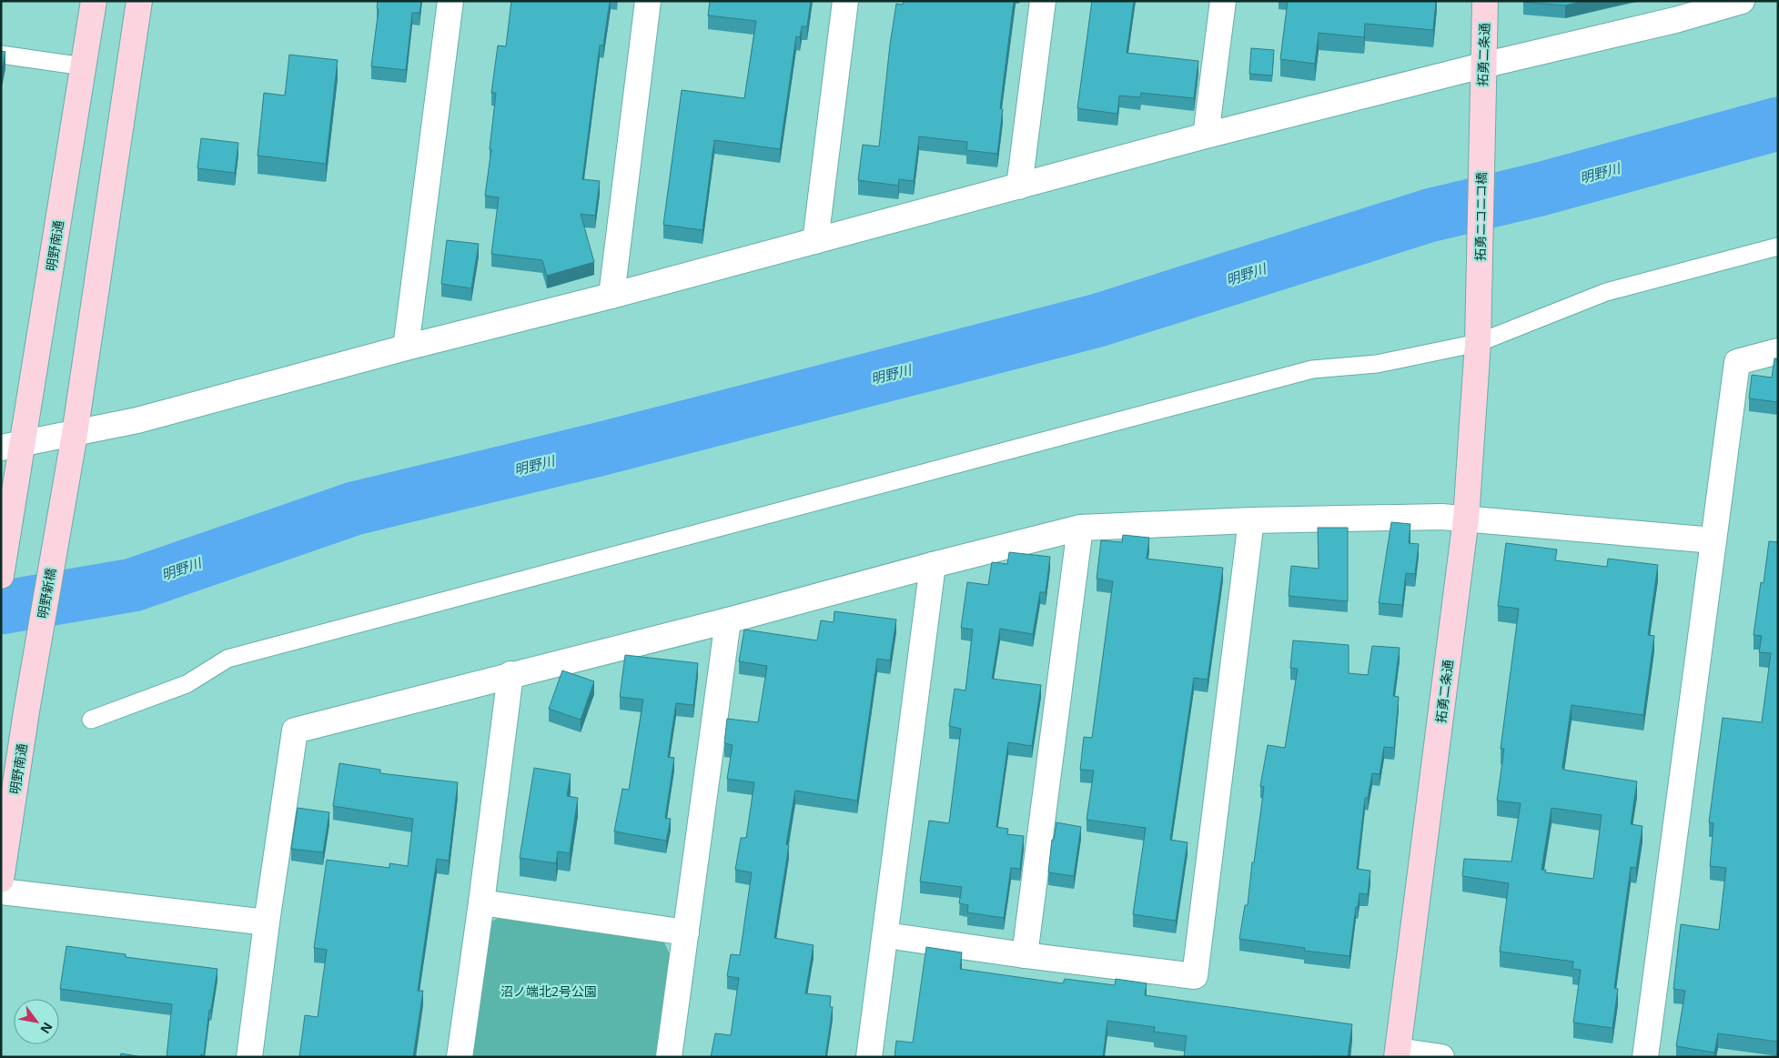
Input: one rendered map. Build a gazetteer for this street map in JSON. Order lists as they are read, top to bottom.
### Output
{
  "streets": {
    "street": [
      "拓勇二条通",
      "拓勇ニコニコ橋",
      "明野南通",
      "明野新橋"
    ]
  },
  "crossings": [
    ["拓勇二条通", "拓勇ニコニコ橋"],
    ["明野南通", "明野新橋"]
  ],
  "water": ["明野川"],
  "parks": ["沼ノ端北2号公園"],
  "north": "bottom right"
}
